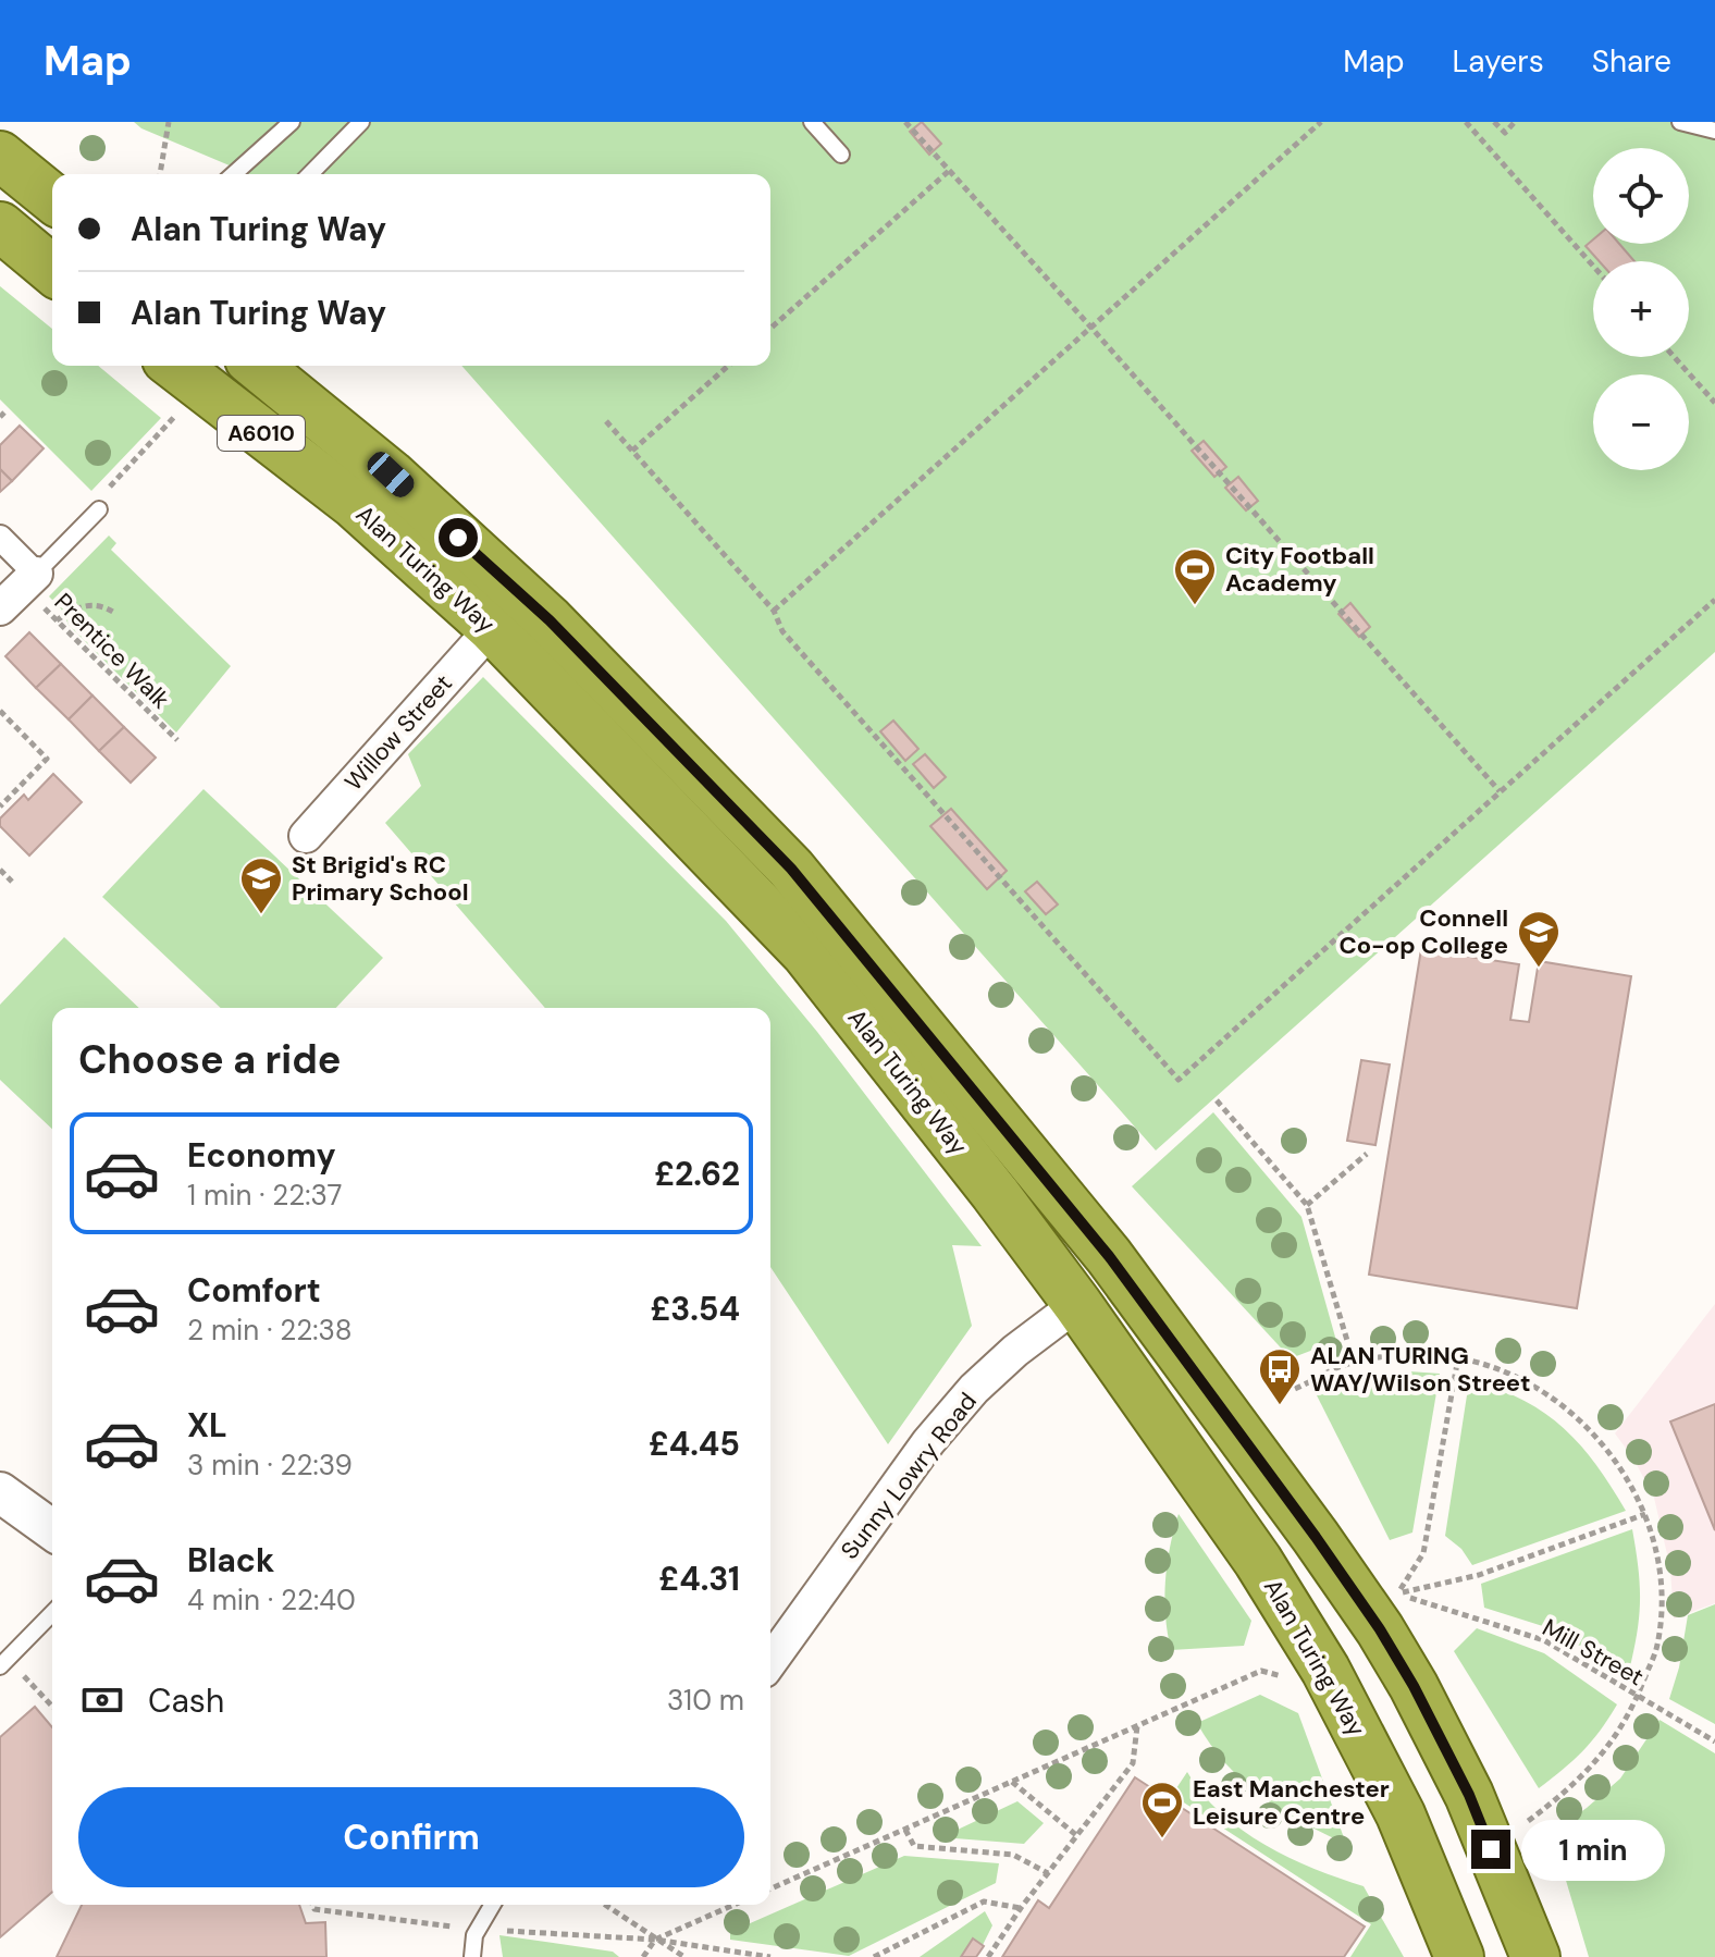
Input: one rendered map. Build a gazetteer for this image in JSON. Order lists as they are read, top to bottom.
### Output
{
  "streets": {
    "highway": ["A6010", "Alan Turing Way"],
    "street": ["Willow Street", "Sunny Lowry Road"],
    "path": ["Prentice Walk", "Mill Street"]
  },
  "crossings": [
    ["Alan Turing Way", "Willow Street"],
    ["Alan Turing Way", "Sunny Lowry Road"]
  ],
  "places": {
    "sports": ["City Football Academy", "East Manchester Leisure Centre"],
    "school or university": ["St Brigid's RC Primary School", "Connell Co-op College"],
    "bus stop": ["ALAN TURING WAY/Wilson Street"]
  },
  "page": {
    "header": "Map",
    "nav": ["Map", "Layers", "Share"],
    "map_buttons": ["+", "−"],
    "banner": ["Alan Turing Way", "Alan Turing Way"],
    "heading": "Choose a ride",
    "list": [
      {
        "name": "Economy",
        "note": "1 min · 22:37",
        "value": "£2.62"
      },
      {
        "name": "Comfort",
        "note": "2 min · 22:38",
        "value": "£3.54"
      },
      {
        "name": "XL",
        "note": "3 min · 22:39",
        "value": "£4.45"
      },
      {
        "name": "Black",
        "note": "4 min · 22:40",
        "value": "£4.31"
      }
    ],
    "pay": ["Cash", "310 m"],
    "buttons": "Confirm",
    "bubble": "1 min"
  }
}
